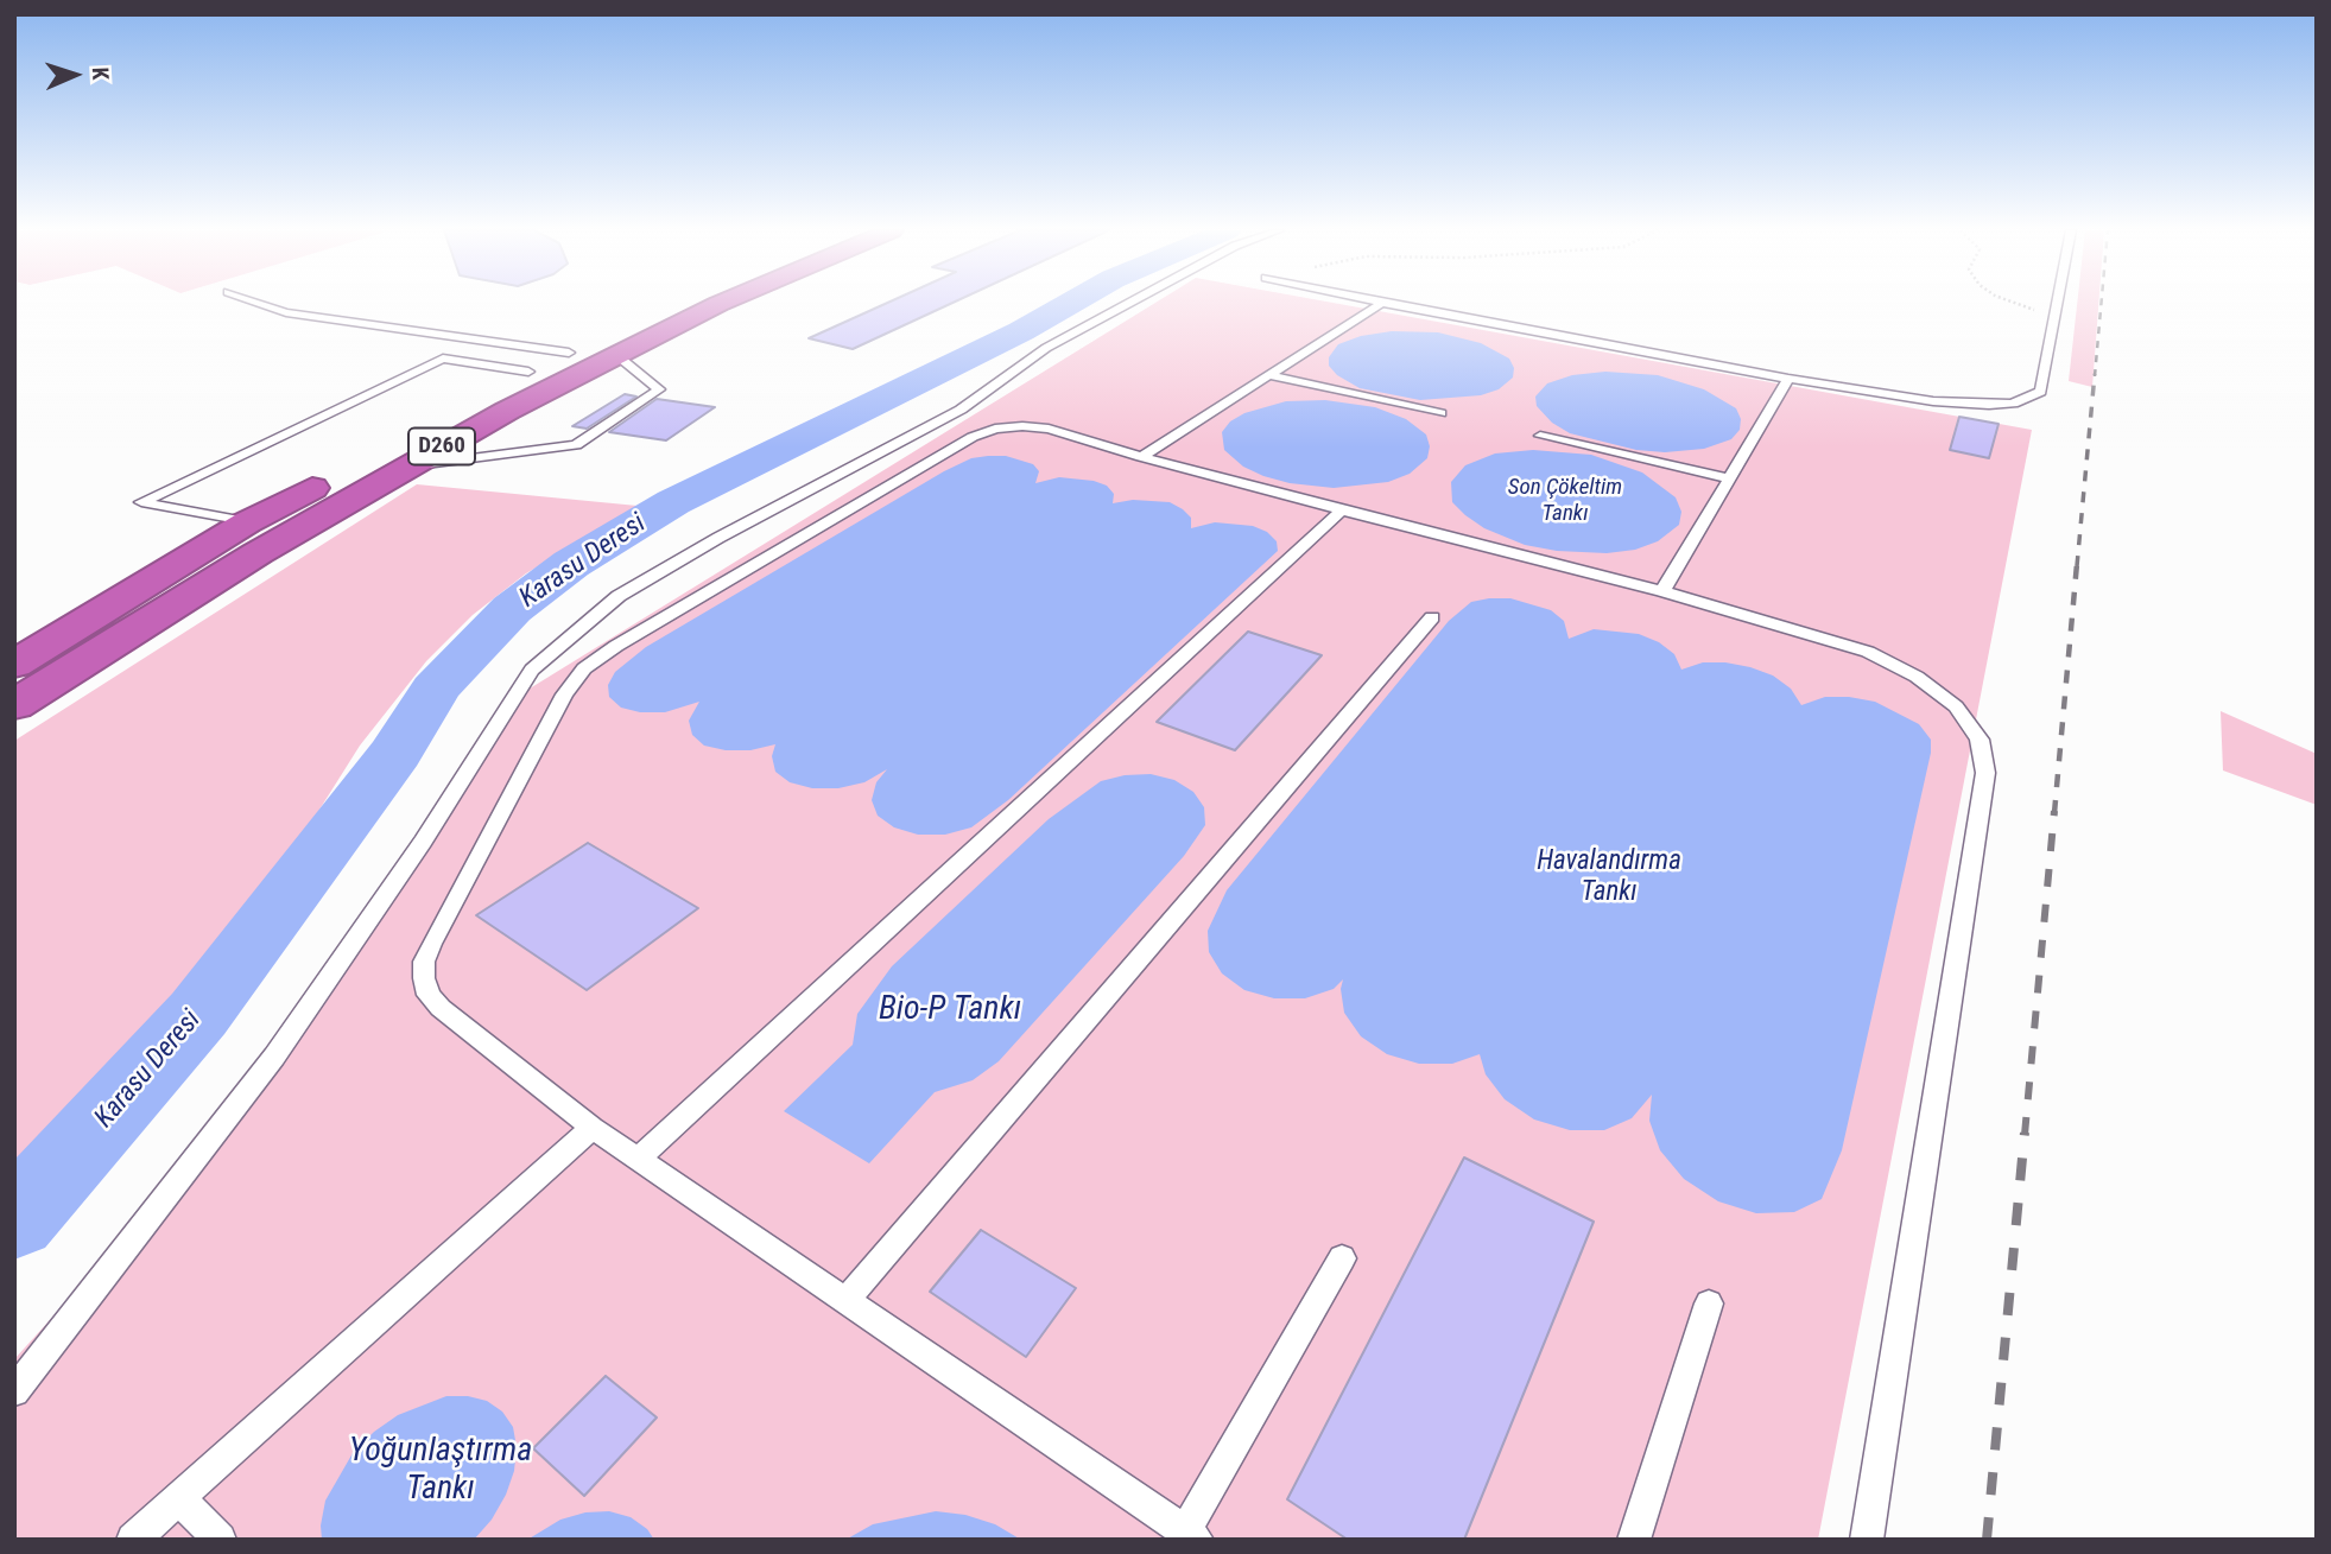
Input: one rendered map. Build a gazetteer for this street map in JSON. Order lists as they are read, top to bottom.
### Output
{
  "streets": {
    "highway": ["D260"]
  },
  "water": [
    "Son Çökeltim Tankı",
    "Karasu Deresi",
    "Havalandırma Tankı",
    "Bio-P Tankı",
    "Yoğunlaştırma Tankı"
  ],
  "north": "right"
}
